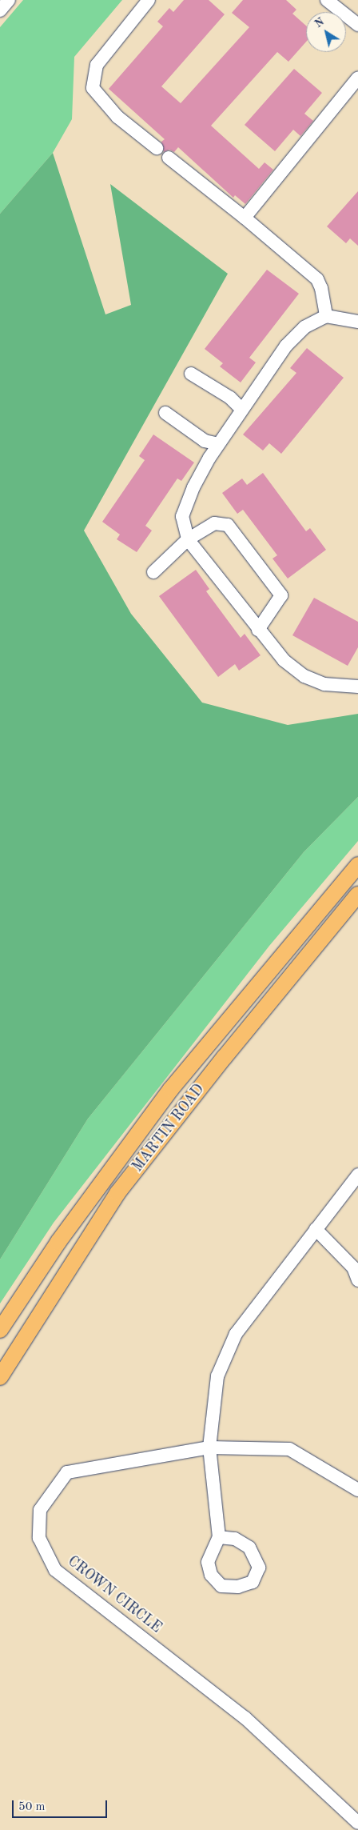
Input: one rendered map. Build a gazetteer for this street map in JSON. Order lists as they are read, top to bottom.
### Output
{
  "streets": {
    "main road": ["MARTIN ROAD"],
    "street": ["CROWN CIRCLE"]
  },
  "scale_bar": "50 m",
  "north": "top left"
}
